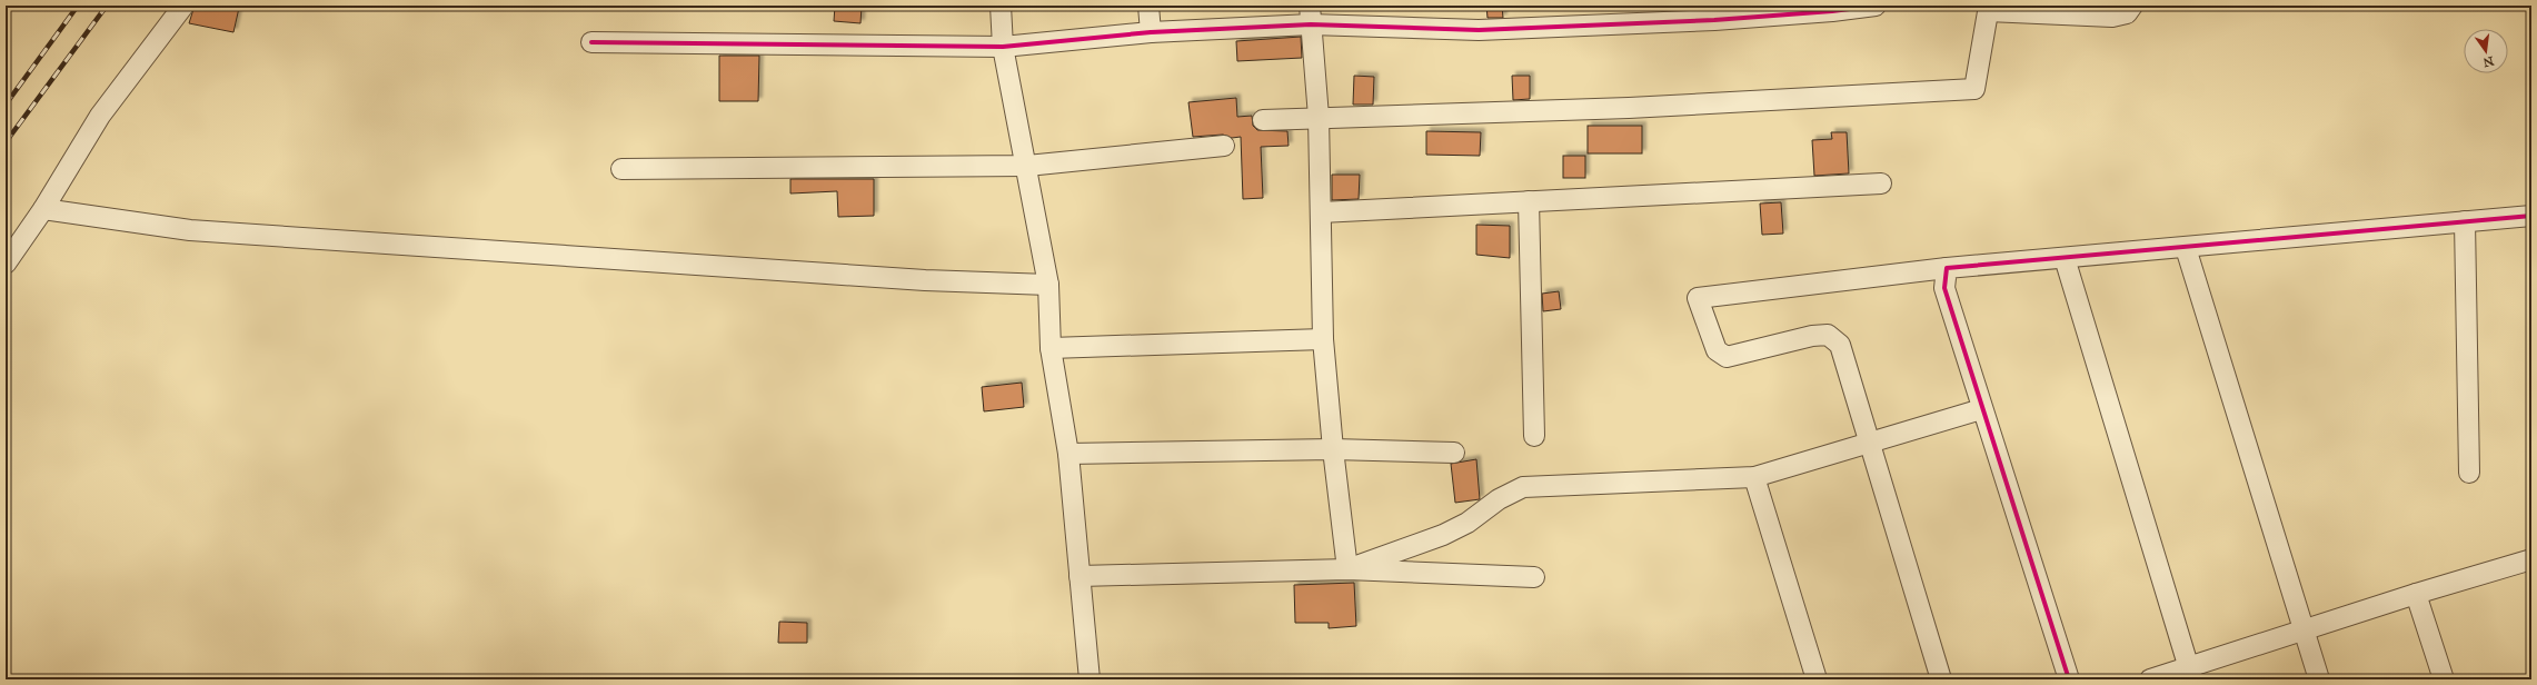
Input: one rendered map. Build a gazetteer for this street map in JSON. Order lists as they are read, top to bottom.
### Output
{
  "north": "bottom"
}
